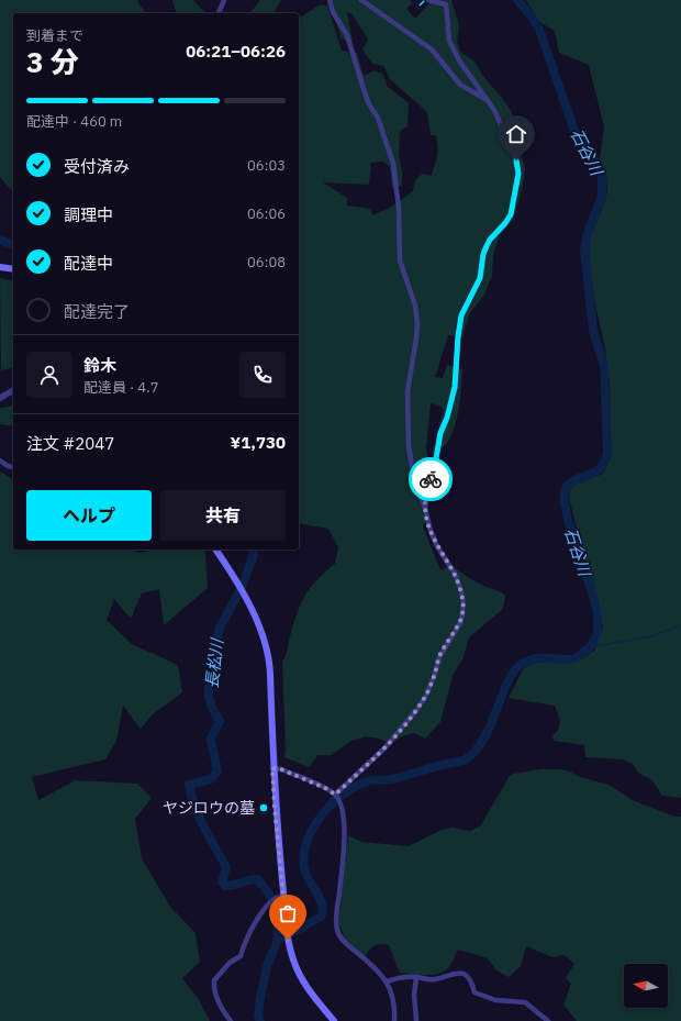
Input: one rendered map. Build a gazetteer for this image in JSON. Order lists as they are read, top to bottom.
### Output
{
  "water": ["石谷川", "長松川"],
  "places": ["ヤジロウの墓"],
  "north": "left",
  "page": {
    "heading": ["3 分", "到着まで", "06:21–06:26"],
    "panel": [
      "鈴木",
      "配達員 · 4.7",
      "注文 #2047",
      "¥1,730"
    ],
    "bar": "配達中 · 460 m",
    "list": [
      ["受付済み", "06:03"],
      ["調理中", "06:06"],
      ["配達中", "06:08"],
      "配達完了"
    ],
    "buttons": ["ヘルプ", "共有"]
  }
}
